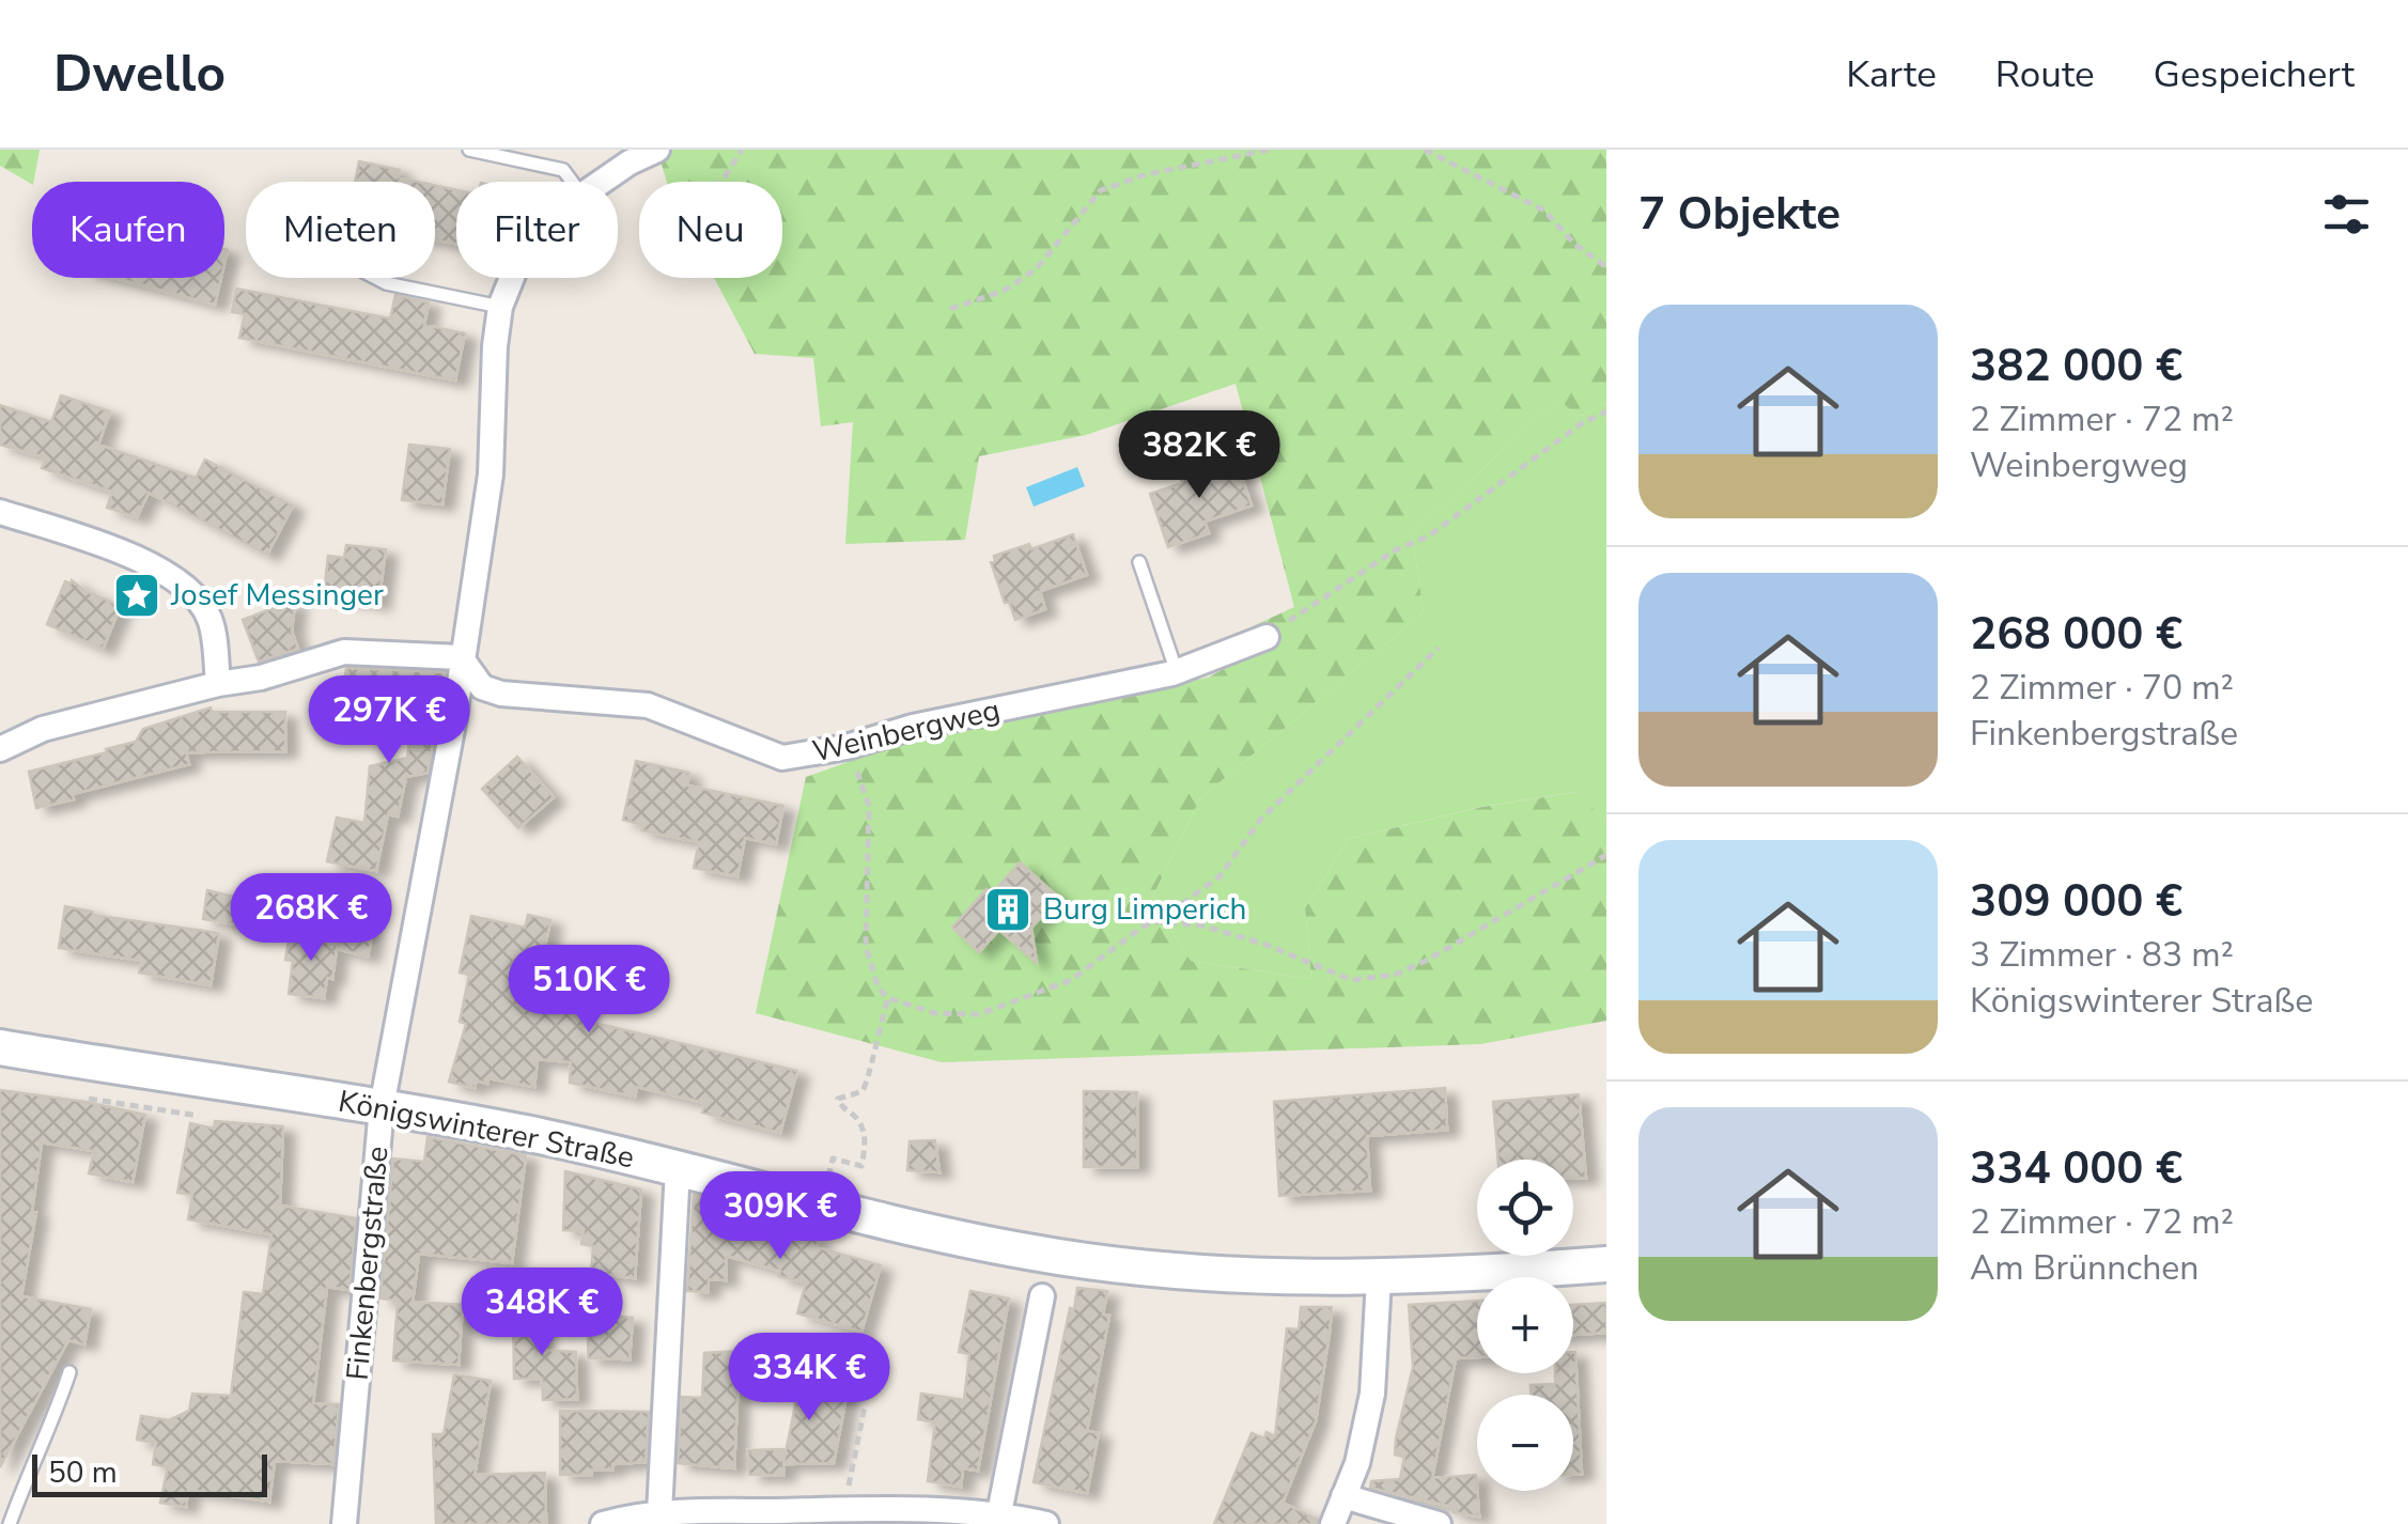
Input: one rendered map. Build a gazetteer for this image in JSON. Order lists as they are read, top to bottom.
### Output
{
  "streets": {
    "main road": ["Königswinterer Straße"],
    "street": ["Weinbergweg", "Finkenbergstraße"]
  },
  "crossings": [
    ["Weinbergweg", "Finkenbergstraße"],
    ["Königswinterer Straße", "Finkenbergstraße"]
  ],
  "places": {
    "place": ["Josef Messinger"],
    "building": ["Burg Limperich"]
  },
  "scale_bar": "50 m",
  "page": {
    "header": "Dwello",
    "nav": ["Karte", "Route", "Gespeichert"],
    "heading": "7 Objekte",
    "chip": [
      "Kaufen",
      "Mieten",
      "Filter",
      "Neu"
    ],
    "list": [
      {
        "name": "382 000 €",
        "note": "2 Zimmer · 72 m² · Weinbergweg"
      },
      {
        "name": "268 000 €",
        "note": "2 Zimmer · 70 m² · Finkenbergstraße"
      },
      {
        "name": "309 000 €",
        "note": "3 Zimmer · 83 m² · Königswinterer Straße"
      },
      {
        "name": "334 000 €",
        "note": "2 Zimmer · 72 m² · Am Brünnchen"
      }
    ],
    "price": [
      "382K €",
      "297K €",
      "268K €",
      "510K €",
      "309K €",
      "348K €",
      "334K €"
    ],
    "map_buttons": ["+", "−"],
    "scale": "50 m"
  }
}
